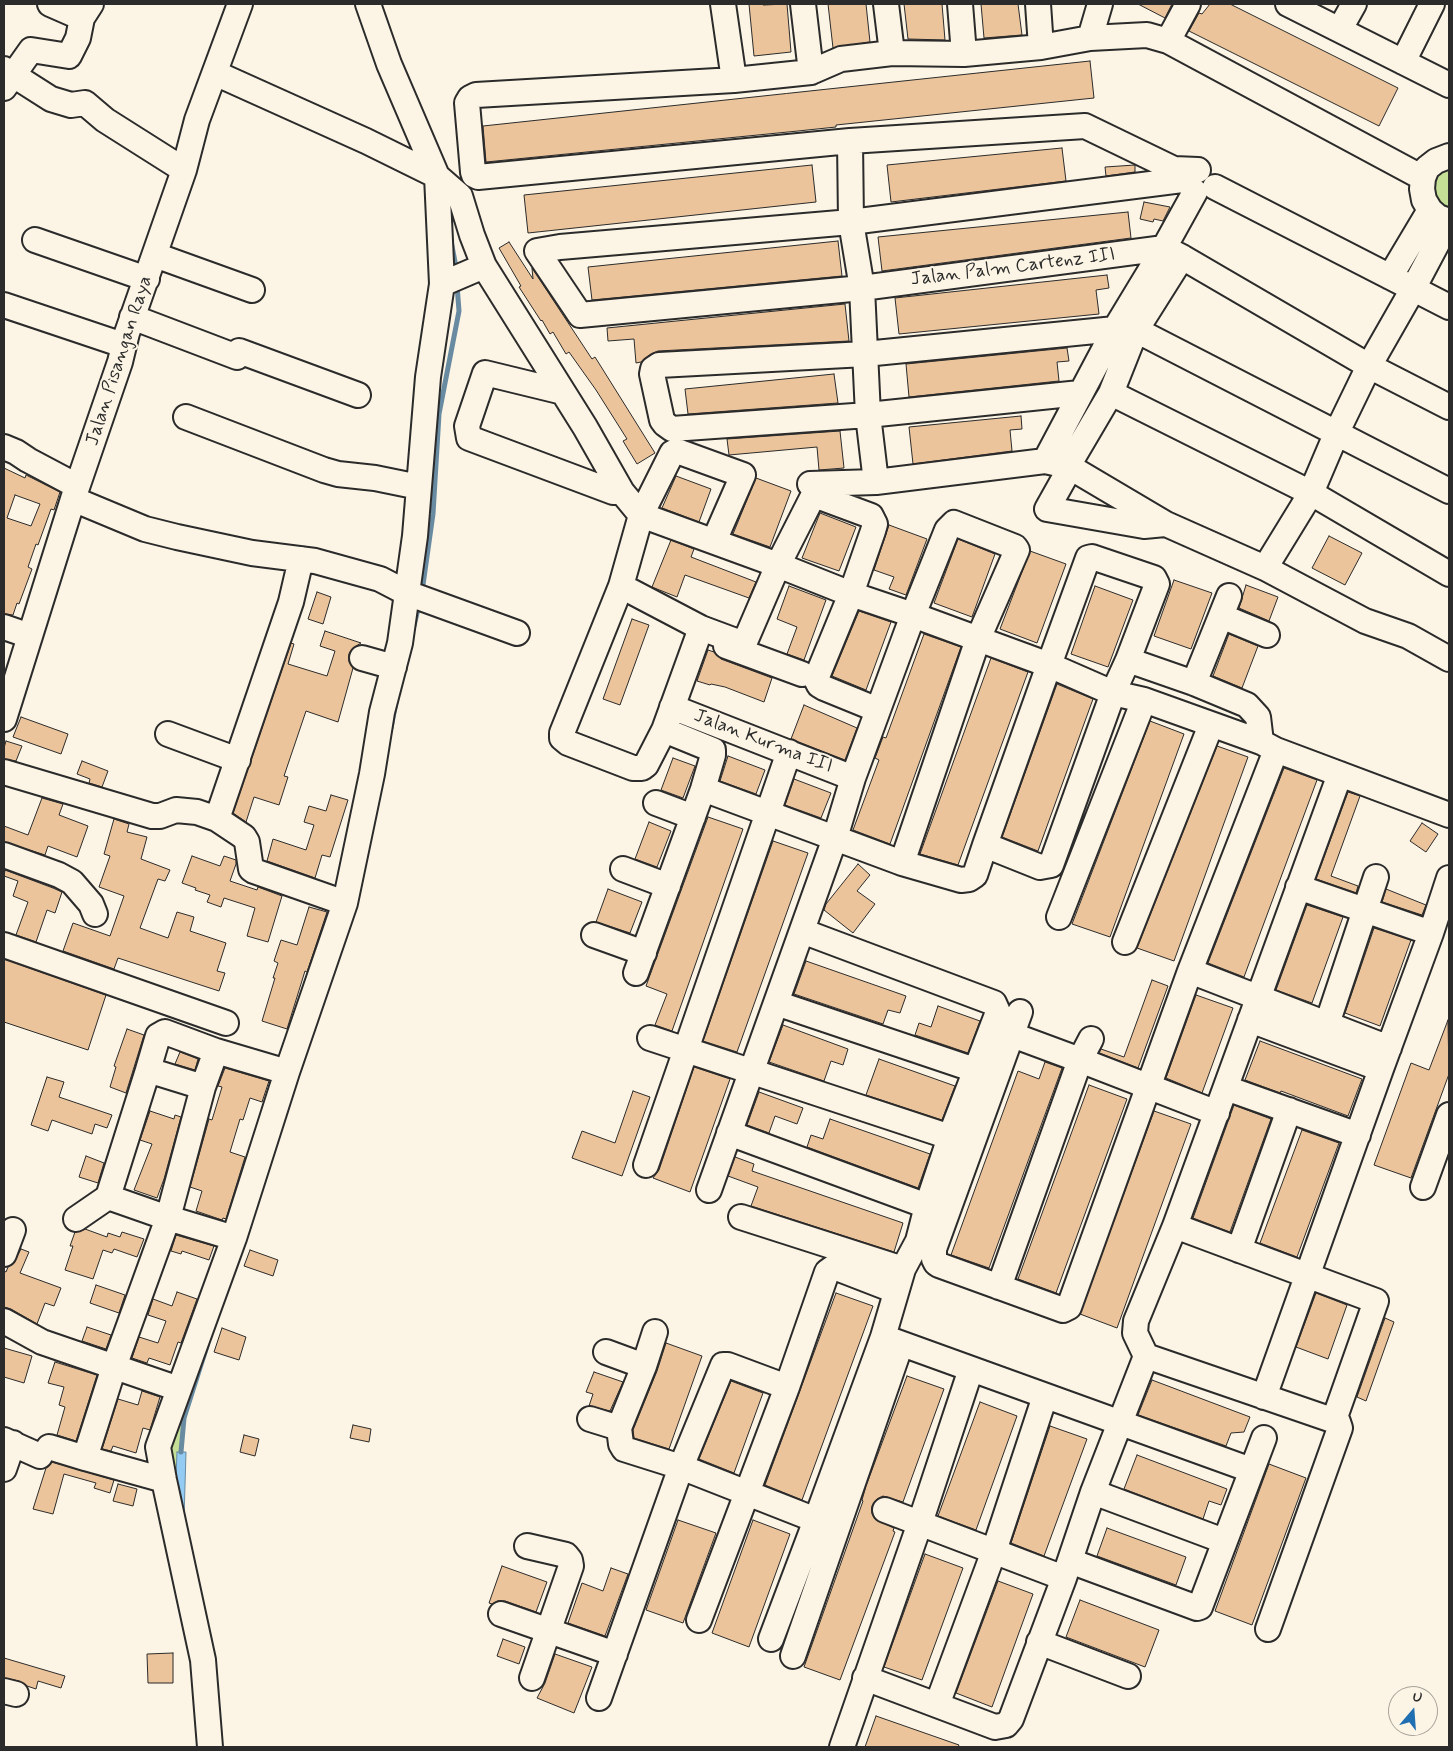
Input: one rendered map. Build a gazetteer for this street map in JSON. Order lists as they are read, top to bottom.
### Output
{
  "streets": {
    "street": ["Jalan Palm Cartenz III", "Jalan Pisangan Raya", "Jalan Kurma III"]
  },
  "north": "top"
}
